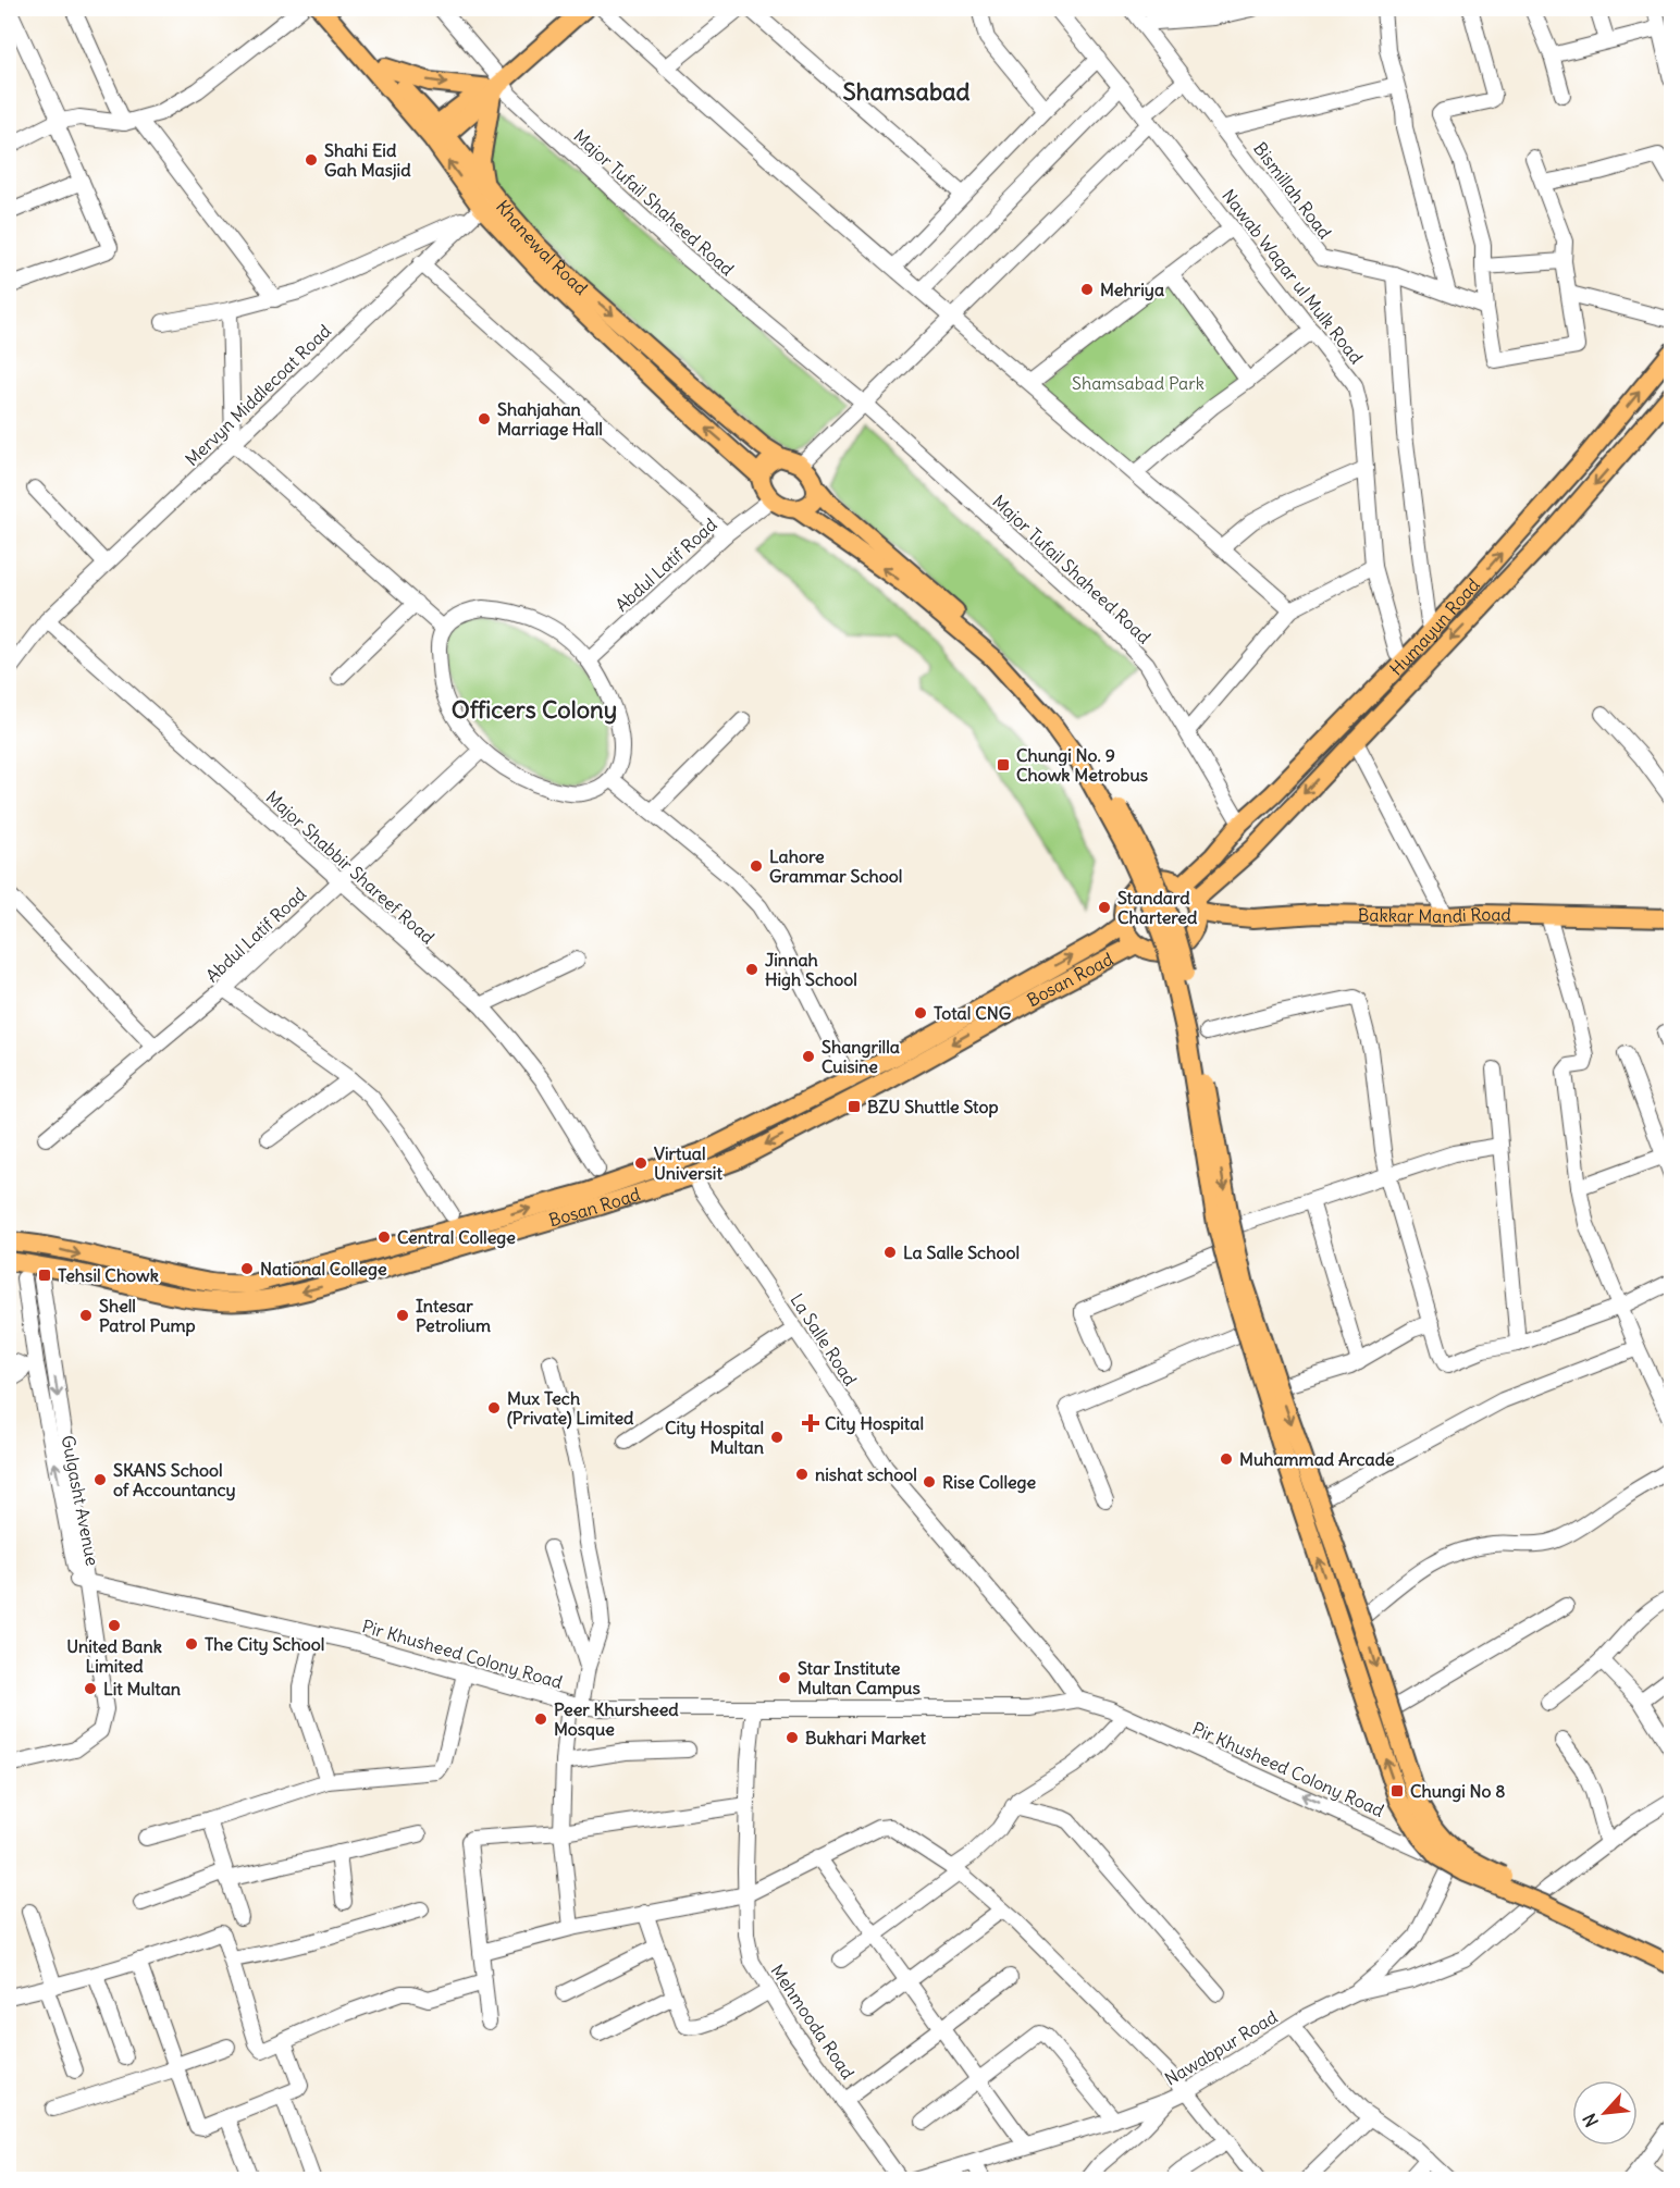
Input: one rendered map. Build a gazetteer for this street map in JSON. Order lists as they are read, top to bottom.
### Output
{
  "streets": {
    "main road": [
      "Khanewal Road",
      "Humayun Road",
      "Bakkar Mandi Road",
      "Bosan Road"
    ],
    "street": [
      "Bismillah Road",
      "Major Tufail Shaheed Road",
      "Nawab Waqar ul Mulk Road",
      "Mervyn Middlecoat Road",
      "Abdul Latif Road",
      "Major Shabbir Shareef Road",
      "La Salle Road",
      "Gulgasht Avenue",
      "Pir Khusheed Colony Road",
      "Mehmooda Road",
      "Nawabpur Road"
    ]
  },
  "crossings": [
    ["Major Tufail Shaheed Road", "Humayun Road"],
    ["Khanewal Road", "Mervyn Middlecoat Road"],
    ["Khanewal Road", "Abdul Latif Road"],
    ["Mervyn Middlecoat Road", "Major Shabbir Shareef Road"],
    ["Abdul Latif Road", "Major Shabbir Shareef Road"],
    ["Humayun Road", "Bakkar Mandi Road"],
    ["Humayun Road", "Bosan Road"],
    ["Bakkar Mandi Road", "Bosan Road"],
    ["Bosan Road", "La Salle Road"],
    ["La Salle Road", "Pir Khusheed Colony Road"],
    ["Gulgasht Avenue", "Pir Khusheed Colony Road"],
    ["Pir Khusheed Colony Road", "Mehmooda Road"]
  ],
  "districts": ["Shamsabad", "Officers Colony"],
  "parks": ["Shamsabad Park"],
  "places": {
    "other": [
      "Shahi Eid Gah Masjid",
      "Mehriya",
      "Shahjahan Marriage Hall",
      "Lahore Grammar School",
      "Standard Chartered",
      "Jinnah High School",
      "Total CNG",
      "Shangrilla Cuisine",
      "Virtual Universit",
      "Central College",
      "La Salle School",
      "National College",
      "Shell Patrol Pump",
      "Intesar Petrolium",
      "Mux Tech (Private) Limited",
      "City Hospital Multan",
      "Muhammad Arcade",
      "nishat school",
      "SKANS School of Accountancy",
      "Rise College",
      "United Bank Limited",
      "The City School",
      "Star Institute Multan Campus",
      "Lit Multan",
      "Peer Khursheed Mosque",
      "Bukhari Market"
    ],
    "transit": [
      "Chungi No. 9 Chowk Metrobus",
      "BZU Shuttle Stop",
      "Tehsil Chowk",
      "Chungi No 8"
    ],
    "health": ["City Hospital"]
  },
  "north": "bottom left"
}
